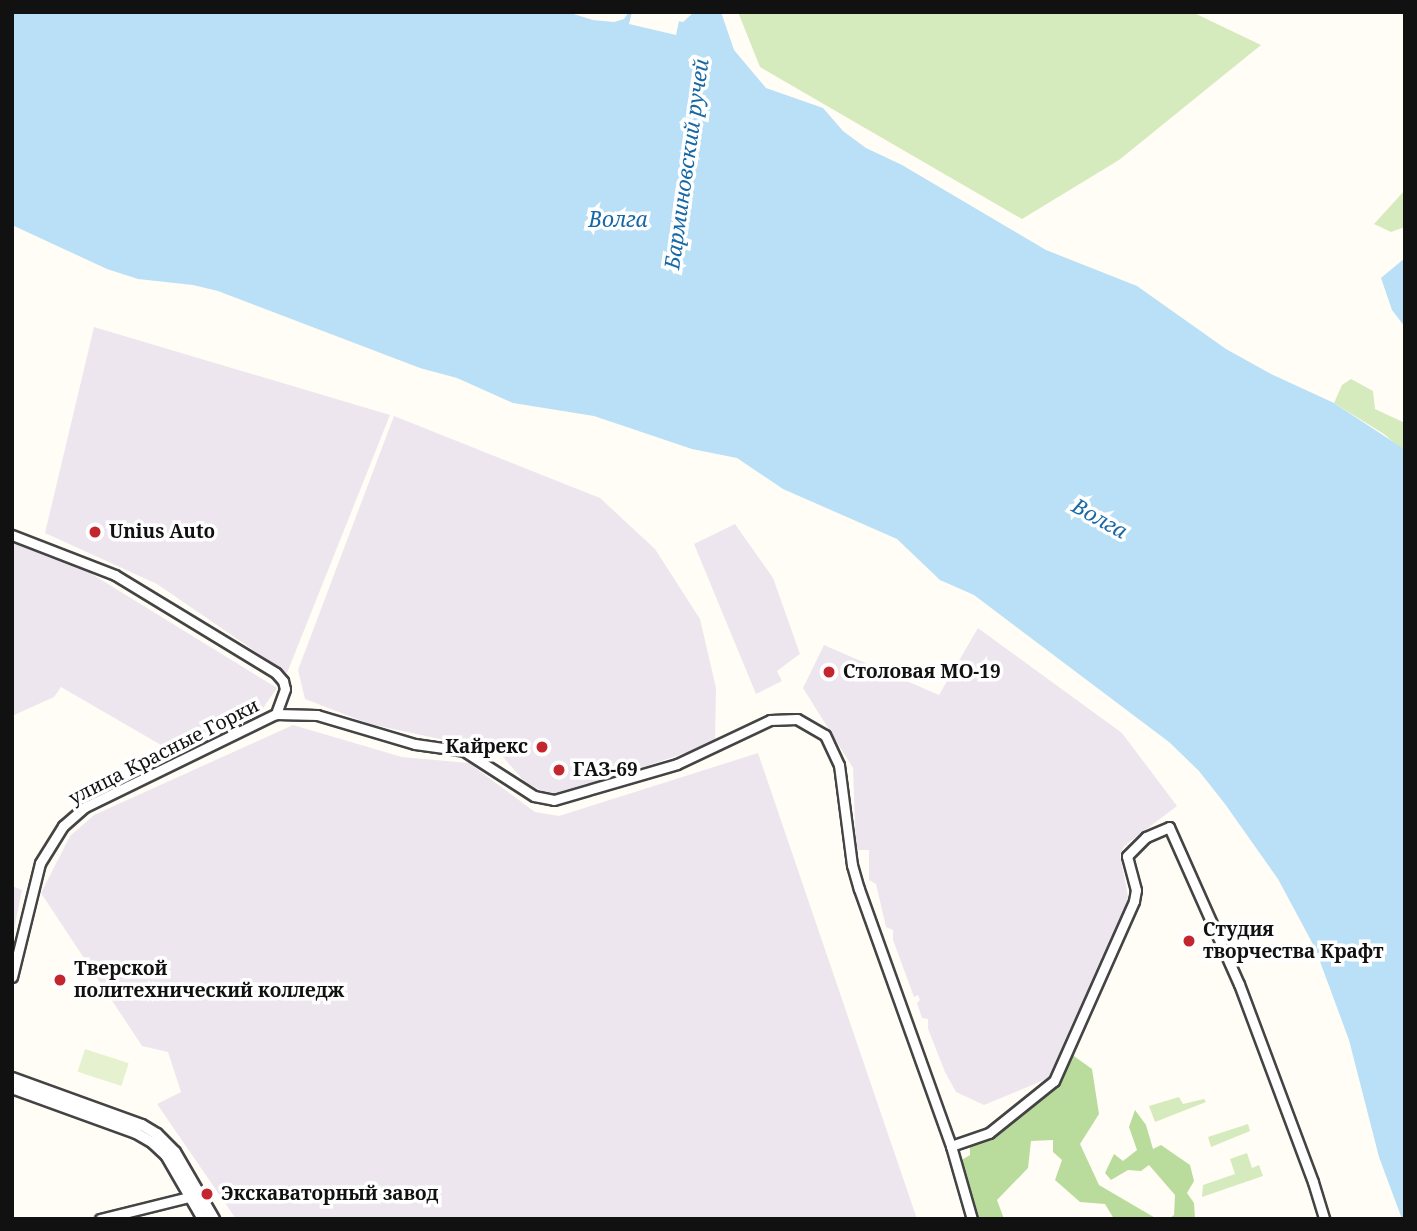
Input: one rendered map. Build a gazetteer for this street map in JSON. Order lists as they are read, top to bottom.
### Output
{
  "streets": {
    "street": ["улица Красные Горки"]
  },
  "water": ["Барминовский ручей", "Волга"],
  "places": [
    "Unius Auto",
    "Столовая МО-19",
    "Кайрекс",
    "ГАЗ-69",
    "Студия творчества Крафт",
    "Тверской политехнический колледж",
    "Экскаваторный завод"
  ]
}
